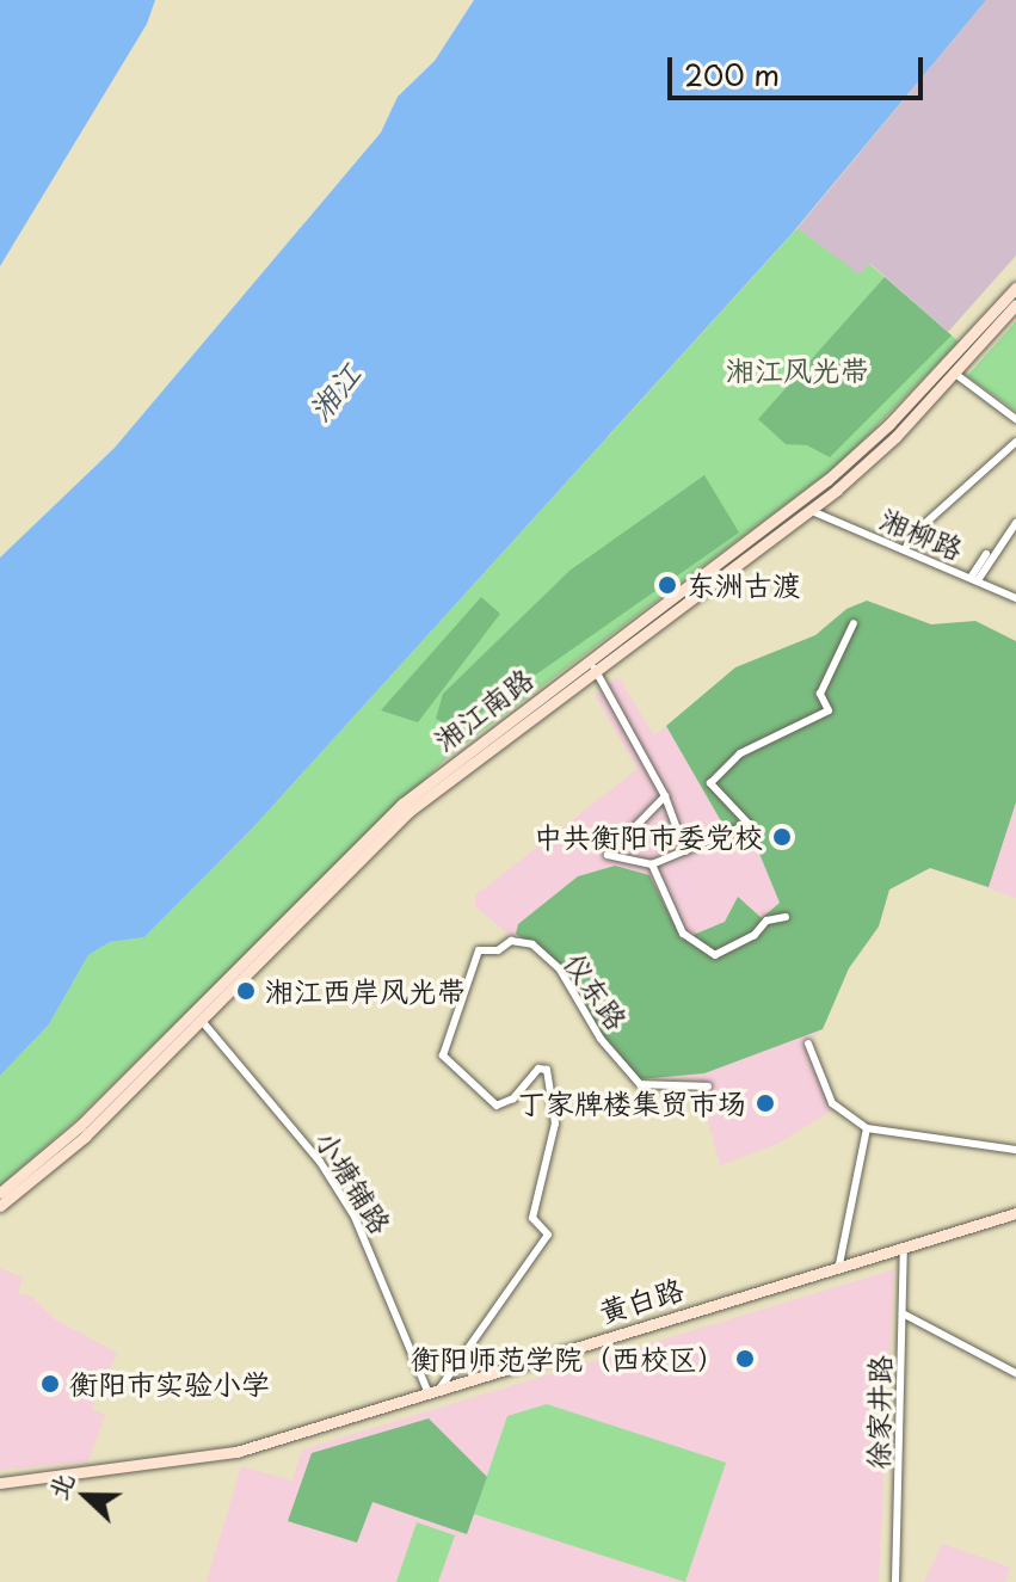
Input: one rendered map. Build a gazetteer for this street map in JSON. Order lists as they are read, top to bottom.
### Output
{
  "streets": {
    "main road": ["湘江南路", "黄白路"],
    "street": [
      "湘柳路",
      "仪东路",
      "小塘铺路",
      "徐家井路"
    ]
  },
  "crossings": [
    ["湘柳路", "湘江南路"],
    ["湘江南路", "小塘铺路"],
    ["仪东路", "小塘铺路"],
    ["仪东路", "黄白路"],
    ["小塘铺路", "黄白路"],
    ["黄白路", "徐家井路"]
  ],
  "water": ["湘江"],
  "parks": ["湘江风光带"],
  "places": [
    "东洲古渡",
    "中共衡阳市委党校",
    "湘江西岸风光带",
    "丁家牌楼集贸市场",
    "衡阳师范学院（西校区）",
    "衡阳市实验小学"
  ],
  "scale_bar": "200 m",
  "north": "left"
}
